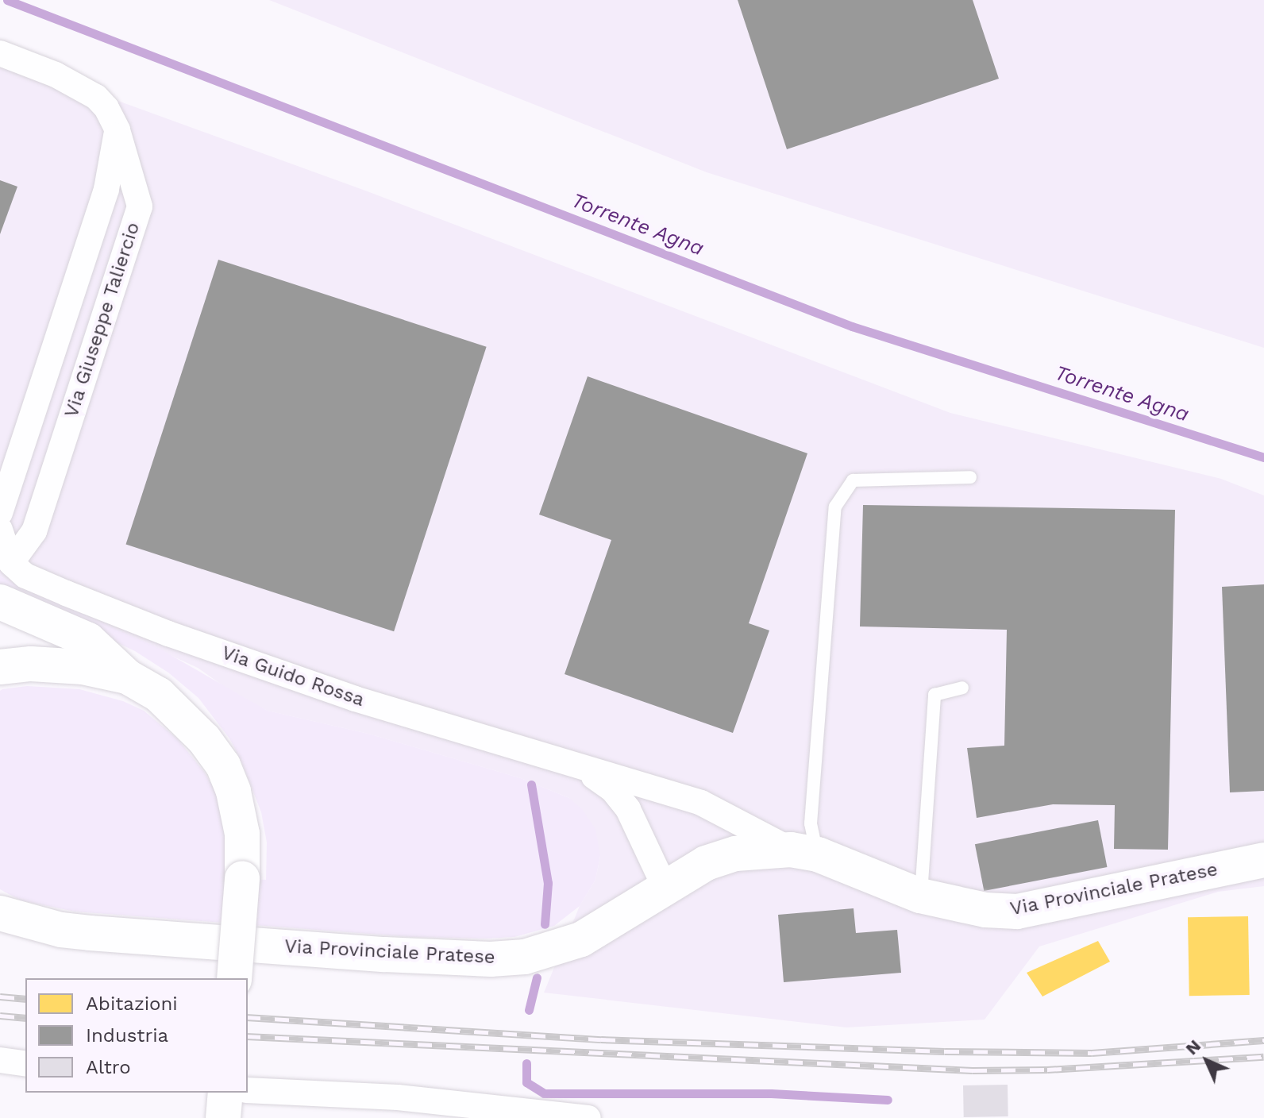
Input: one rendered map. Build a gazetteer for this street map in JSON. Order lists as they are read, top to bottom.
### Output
{
  "streets": {
    "street": ["Via Giuseppe Taliercio", "Via Guido Rossa", "Via Provinciale Pratese"]
  },
  "crossings": [
    ["Via Giuseppe Taliercio", "Via Guido Rossa"],
    ["Via Guido Rossa", "Via Provinciale Pratese"]
  ],
  "water": ["Torrente Agna"],
  "legend": ["Abitazioni", "Industria", "Altro"],
  "north": "top left"
}
